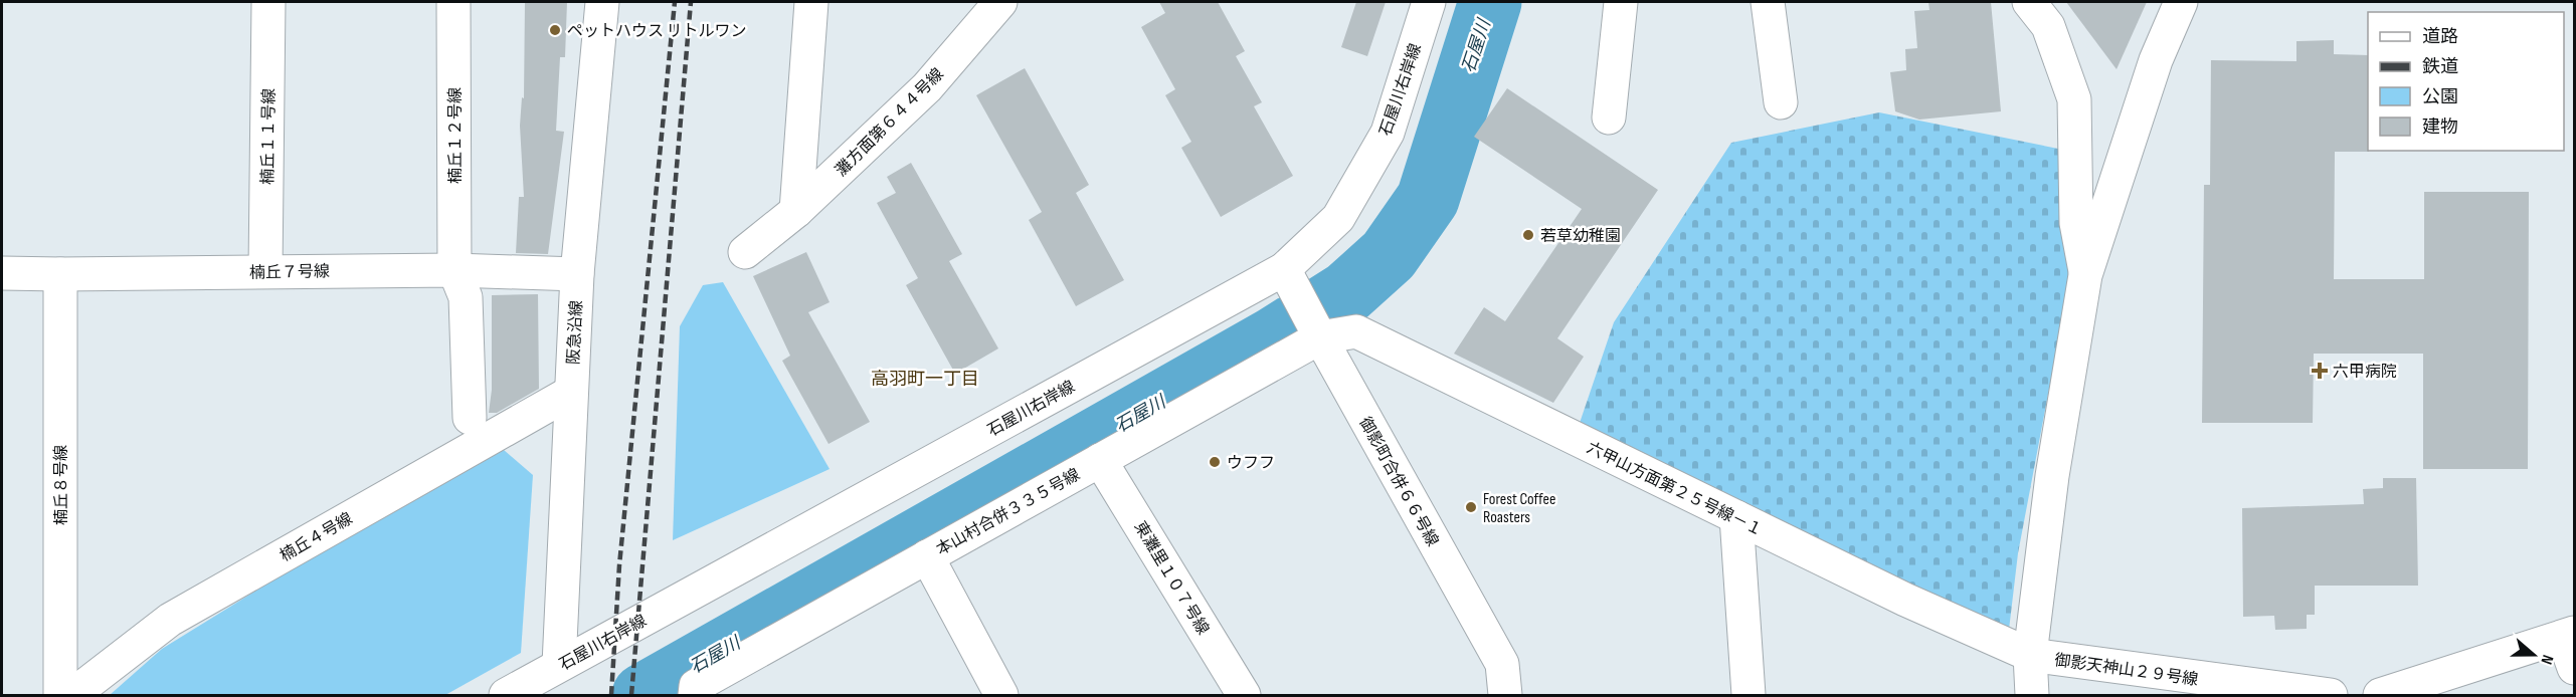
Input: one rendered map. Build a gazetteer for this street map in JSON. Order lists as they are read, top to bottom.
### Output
{
  "streets": {
    "street": [
      "石屋川右岸線",
      "灘方面第６４４号線",
      "楠丘１２号線",
      "楠丘１１号線",
      "楠丘７号線",
      "阪急沿線",
      "御影町合併６６号線",
      "楠丘８号線",
      "六甲山方面第２５号線－１",
      "本山村合併３３５号線",
      "楠丘４号線",
      "東灘里１０７号線",
      "御影天神山２９号線"
    ]
  },
  "crossings": [
    ["石屋川右岸線", "阪急沿線"],
    ["石屋川右岸線", "御影町合併６６号線"],
    ["楠丘１２号線", "楠丘７号線"],
    ["楠丘１１号線", "楠丘７号線"],
    ["楠丘７号線", "阪急沿線"],
    ["楠丘７号線", "楠丘８号線"],
    ["阪急沿線", "楠丘４号線"],
    ["御影町合併６６号線", "六甲山方面第２５号線－１"],
    ["御影町合併６６号線", "本山村合併３３５号線"],
    ["六甲山方面第２５号線－１", "本山村合併３３５号線"],
    ["六甲山方面第２５号線－１", "御影天神山２９号線"],
    ["本山村合併３３５号線", "東灘里１０７号線"]
  ],
  "districts": ["高羽町一丁目"],
  "water": ["石屋川"],
  "places": {
    "other": [
      "ペットハウス リトルワン",
      "若草幼稚園",
      "ウフフ",
      "Forest Coffee Roasters"
    ],
    "health": ["六甲病院"]
  },
  "legend": [
    "道路",
    "鉄道",
    "公園",
    "建物"
  ],
  "north": "right"
}
